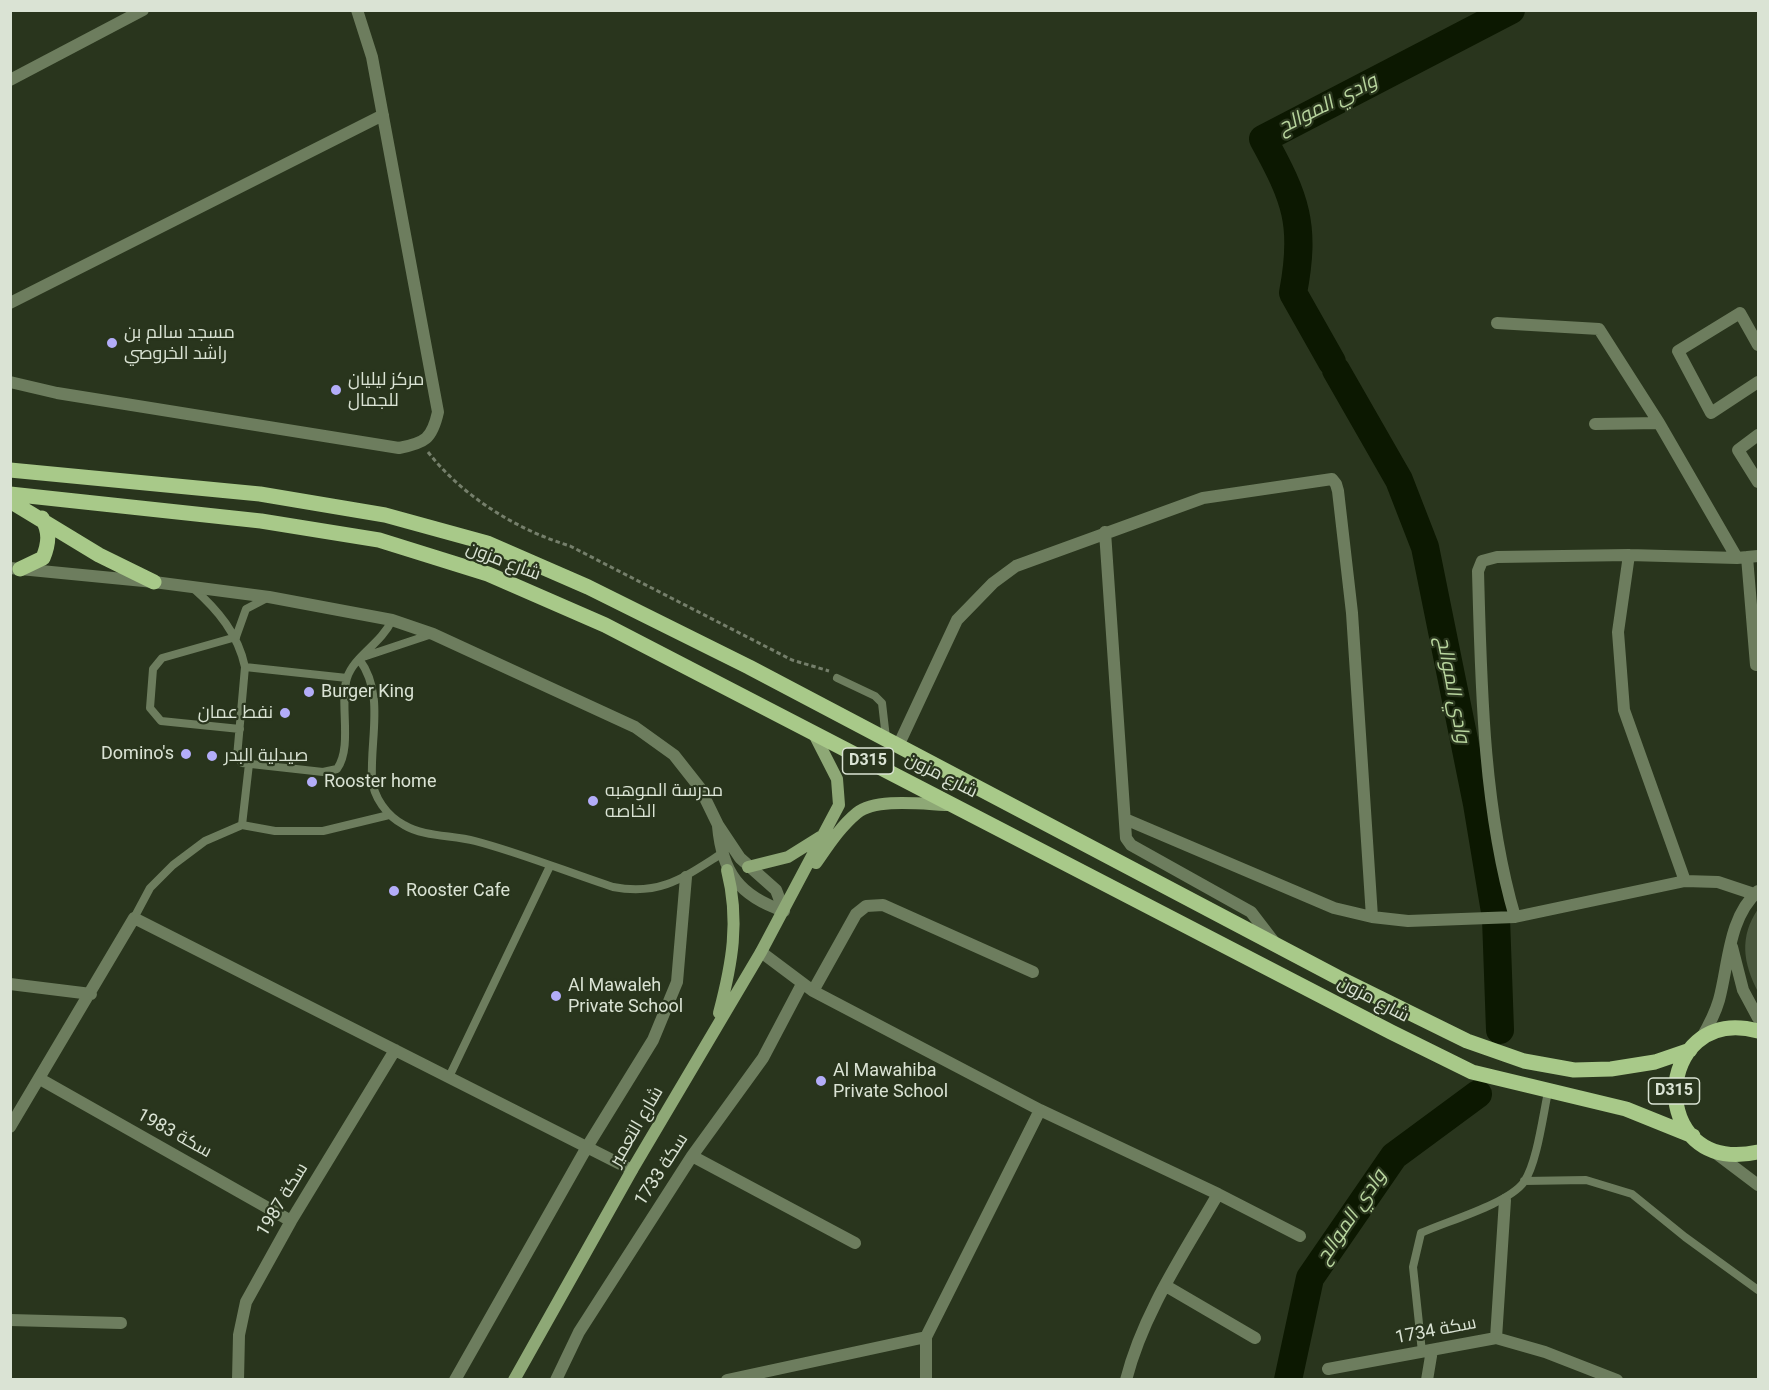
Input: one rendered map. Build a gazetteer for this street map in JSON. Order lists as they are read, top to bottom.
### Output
{
  "streets": {
    "main road": ["شارع مزون", "D315", "شارع التعمير"],
    "street": [
      "سكة 1983",
      "سكة 1733",
      "سكة 1987",
      "سكة 1734"
    ]
  },
  "crossings": [
    ["شارع مزون", "D315"],
    ["شارع مزون", "شارع التعمير"],
    ["سكة 1983", "سكة 1987"]
  ],
  "water": ["وادي الموالح"],
  "places": [
    "مسجد سالم بن راشد الخروصي",
    "مركز ليليان للجمال",
    "Burger King",
    "نفط عمان",
    "Domino's",
    "صيدلية البدر",
    "Rooster home",
    "مدرسة الموهبه الخاصه",
    "Rooster Cafe",
    "Al Mawaleh Private School",
    "Al Mawahiba Private School"
  ]
}
